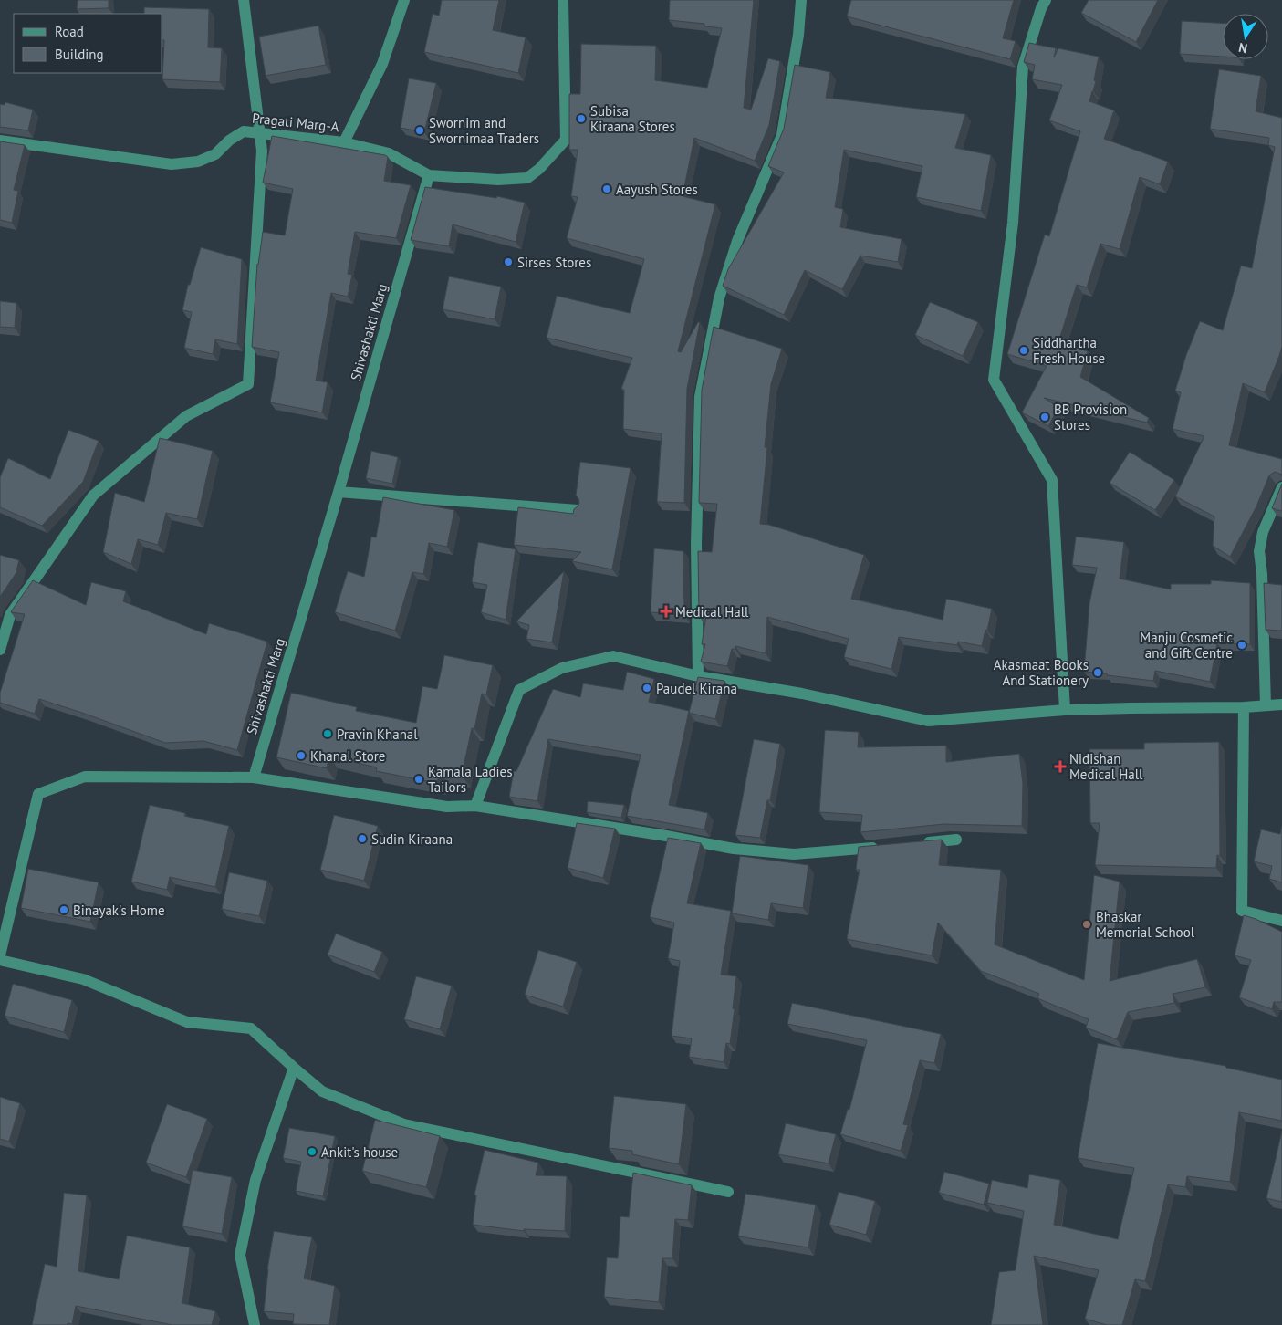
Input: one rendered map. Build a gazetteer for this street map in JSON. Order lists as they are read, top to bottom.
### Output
{
  "streets": {
    "street": ["Pragati Marg-A", "Shivashakti Marg"]
  },
  "crossings": [
    ["Pragati Marg-A", "Shivashakti Marg"]
  ],
  "places": {
    "other": [
      "Subisa Kiraana Stores",
      "Swornim and Swornimaa Traders",
      "Aayush Stores",
      "Sirses Stores",
      "Siddhartha Fresh House",
      "BB Provision Stores",
      "Manju Cosmetic and Gift Centre",
      "Akasmaat Books And Stationery",
      "Paudel Kirana",
      "Pravin Khanal",
      "Khanal Store",
      "Kamala Ladies Tailors",
      "Sudin Kiraana",
      "Binayak's Home",
      "Bhaskar Memorial School",
      "Ankit's house"
    ],
    "health": ["Medical Hall", "Nidishan Medical Hall"]
  },
  "legend": ["Road", "Building"],
  "north": "bottom"
}
